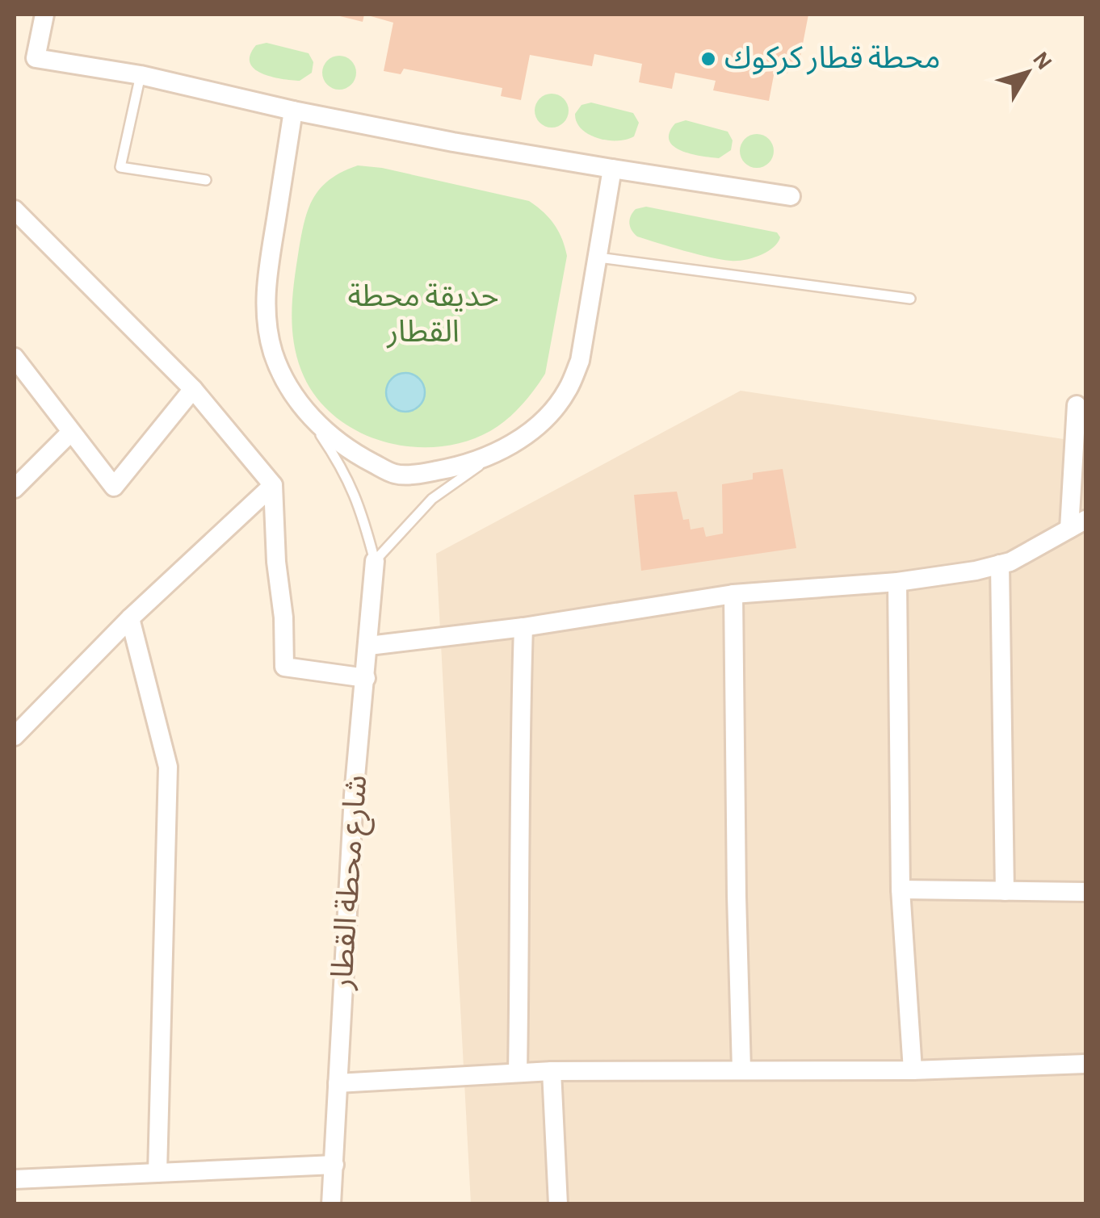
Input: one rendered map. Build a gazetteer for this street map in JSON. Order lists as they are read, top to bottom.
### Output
{
  "streets": {
    "street": ["شارع محطة القطار"]
  },
  "parks": ["حديقة محطة القطار"],
  "places": ["محطة قطار كركوك"],
  "north": "top right"
}
